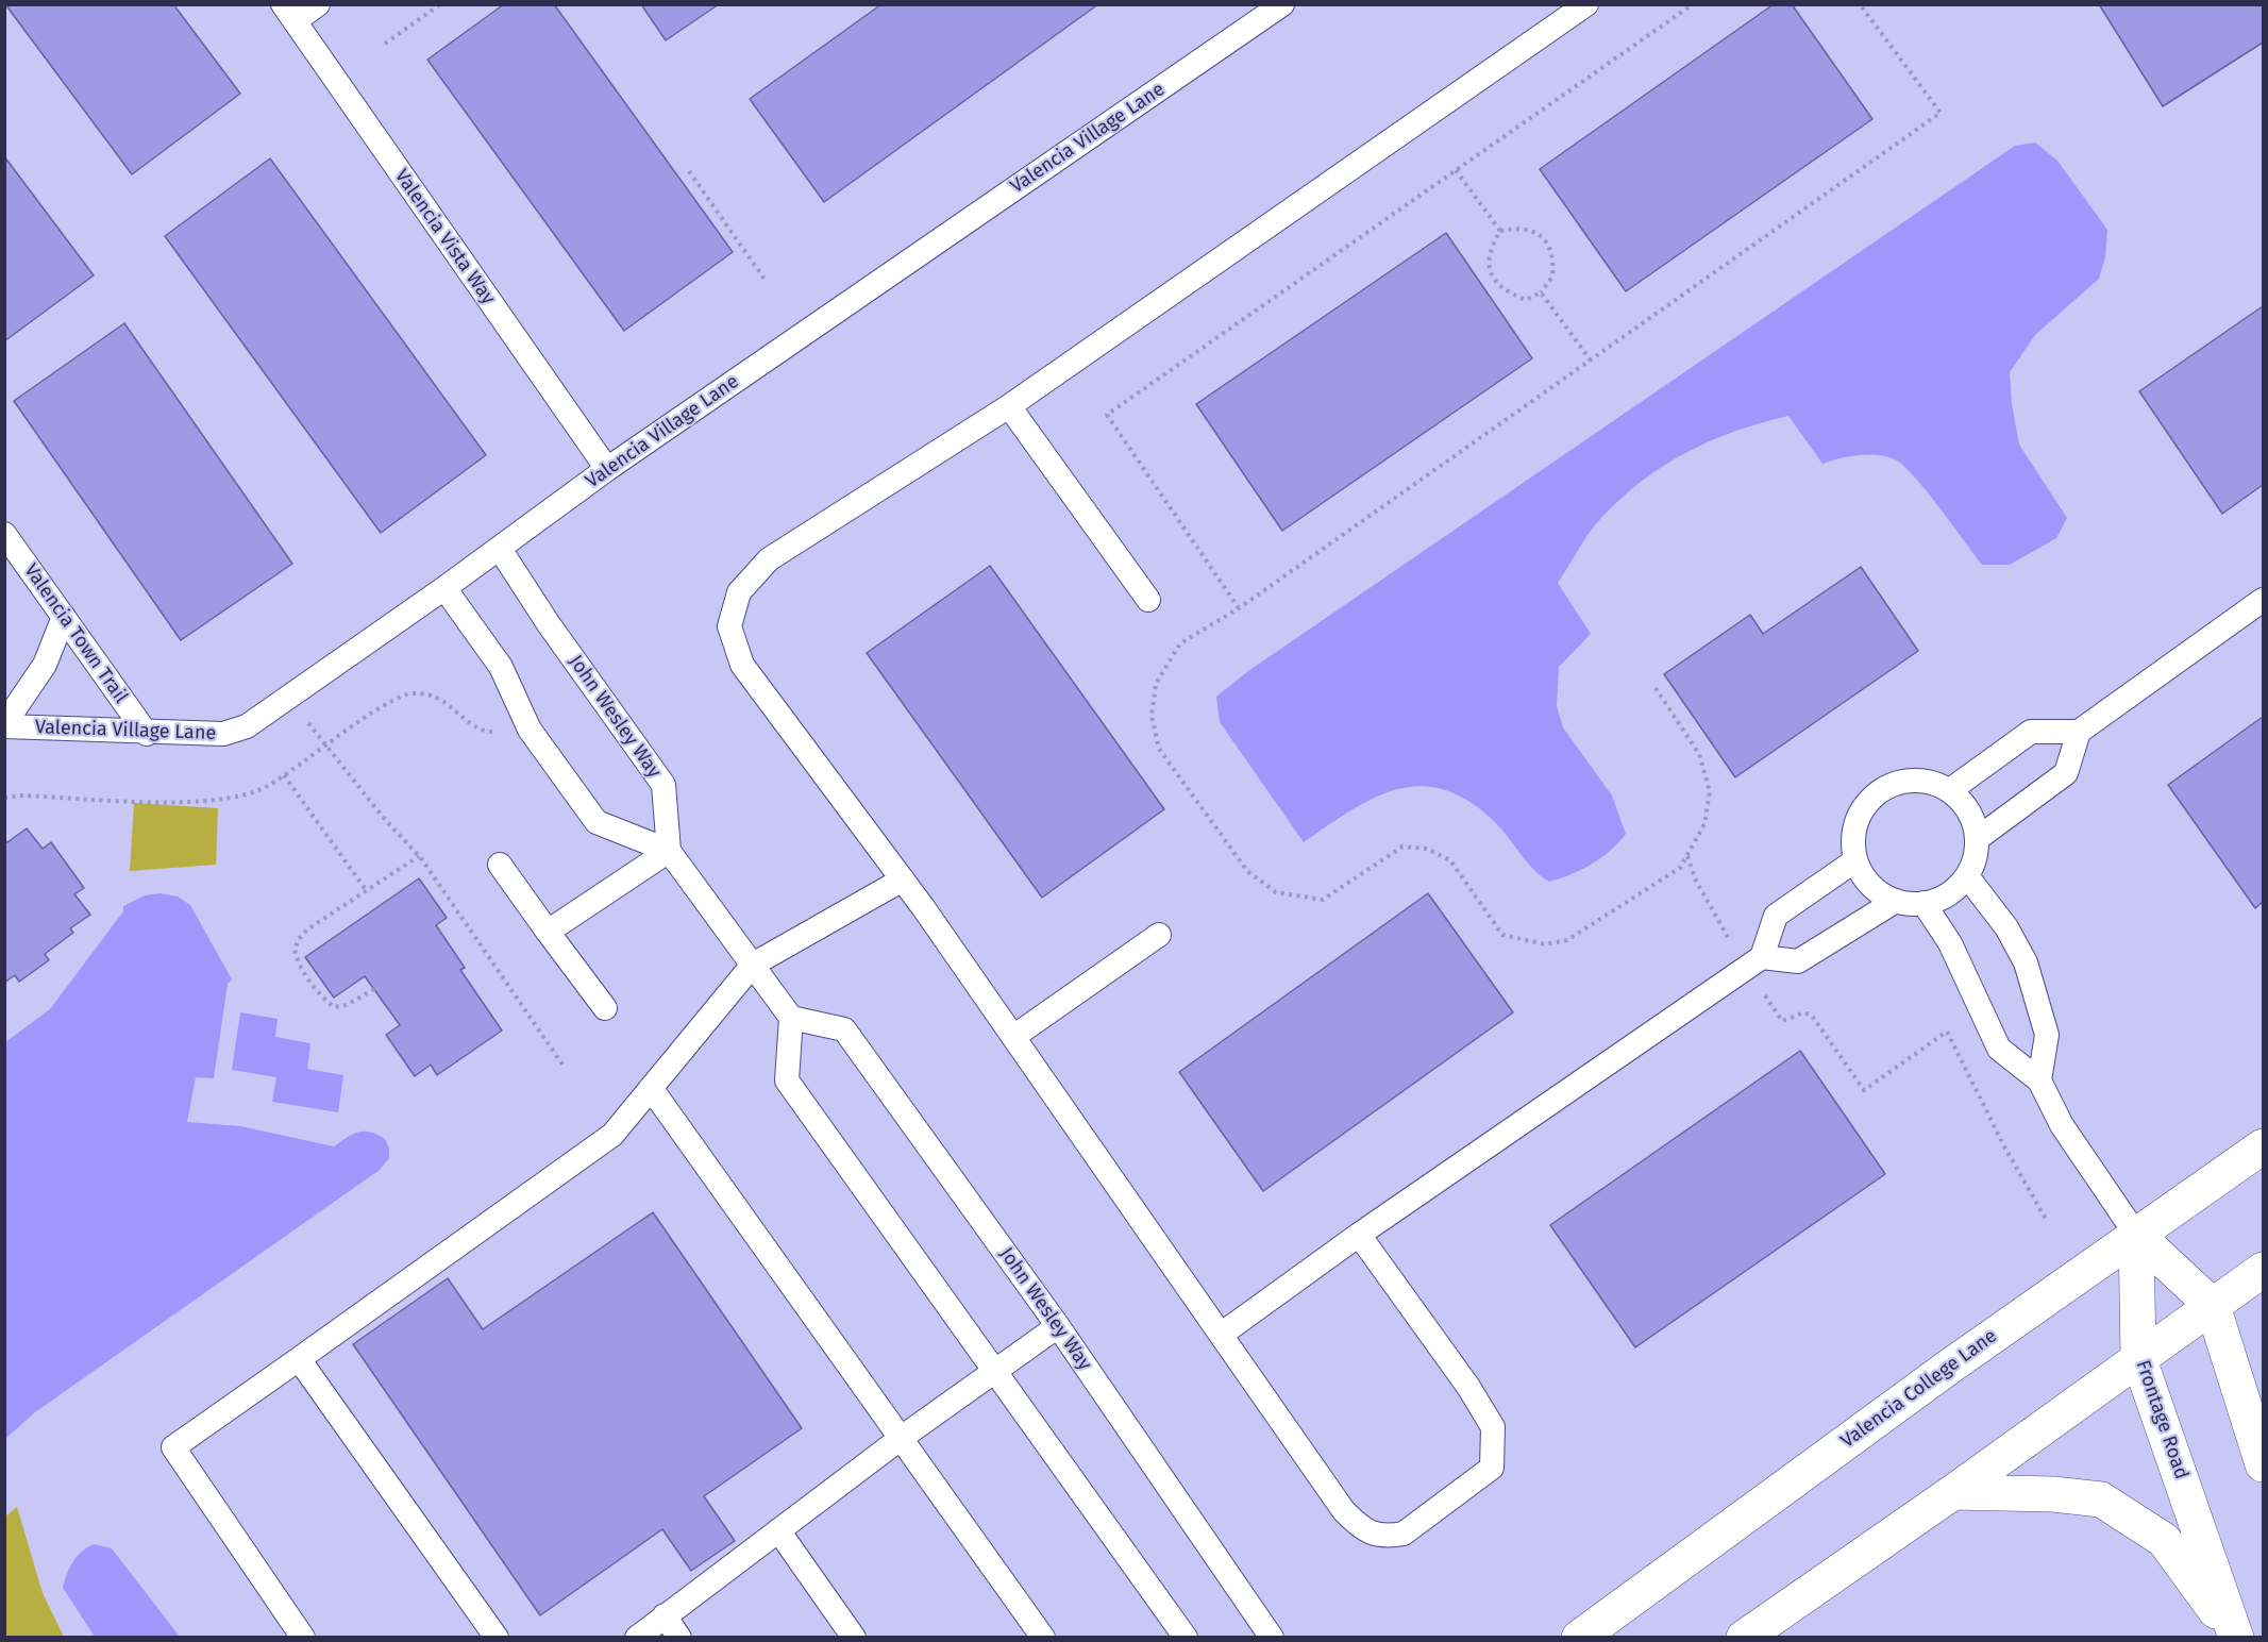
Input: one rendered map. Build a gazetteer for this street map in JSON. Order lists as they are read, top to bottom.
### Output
{
  "streets": {
    "street": ["Valencia College Lane", "Frontage Road"],
    "lane": [
      "Valencia Village Lane",
      "Valencia Vista Way",
      "Valencia Town Trail",
      "John Wesley Way"
    ]
  },
  "crossings": [
    ["Valencia Village Lane", "Valencia Vista Way"],
    ["Valencia Village Lane", "Valencia Town Trail"],
    ["Valencia Village Lane", "John Wesley Way"],
    ["Valencia College Lane", "Frontage Road"]
  ]
}
